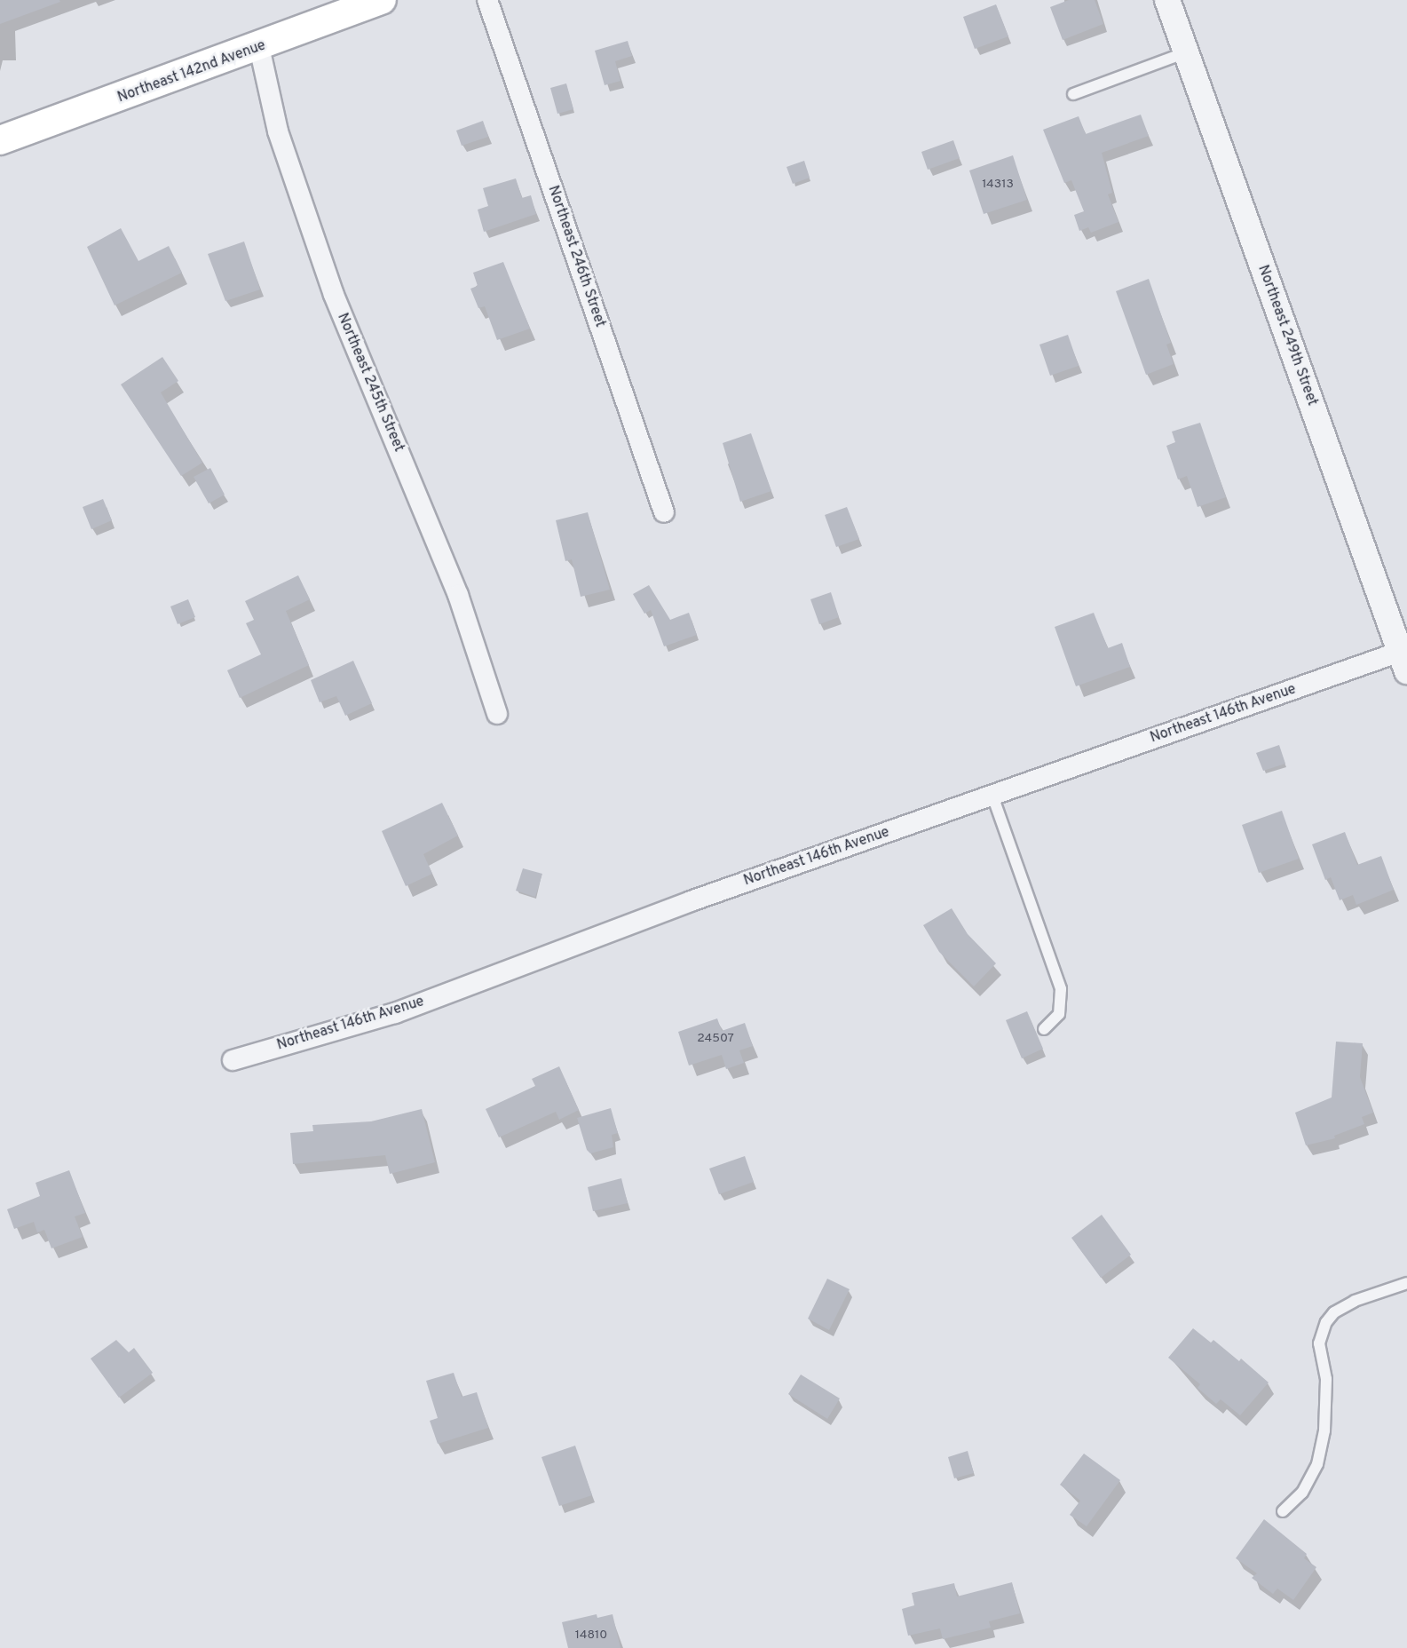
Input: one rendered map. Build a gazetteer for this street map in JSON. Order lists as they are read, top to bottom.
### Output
{
  "streets": {
    "main road": ["Northeast 142nd Avenue"],
    "street": [
      "Northeast 246th Street",
      "Northeast 249th Street",
      "Northeast 245th Street",
      "Northeast 146th Avenue"
    ]
  },
  "crossings": [
    ["Northeast 142nd Avenue", "Northeast 245th Street"],
    ["Northeast 249th Street", "Northeast 146th Avenue"]
  ],
  "house_numbers": ["14313", "24507", "14810"]
}
